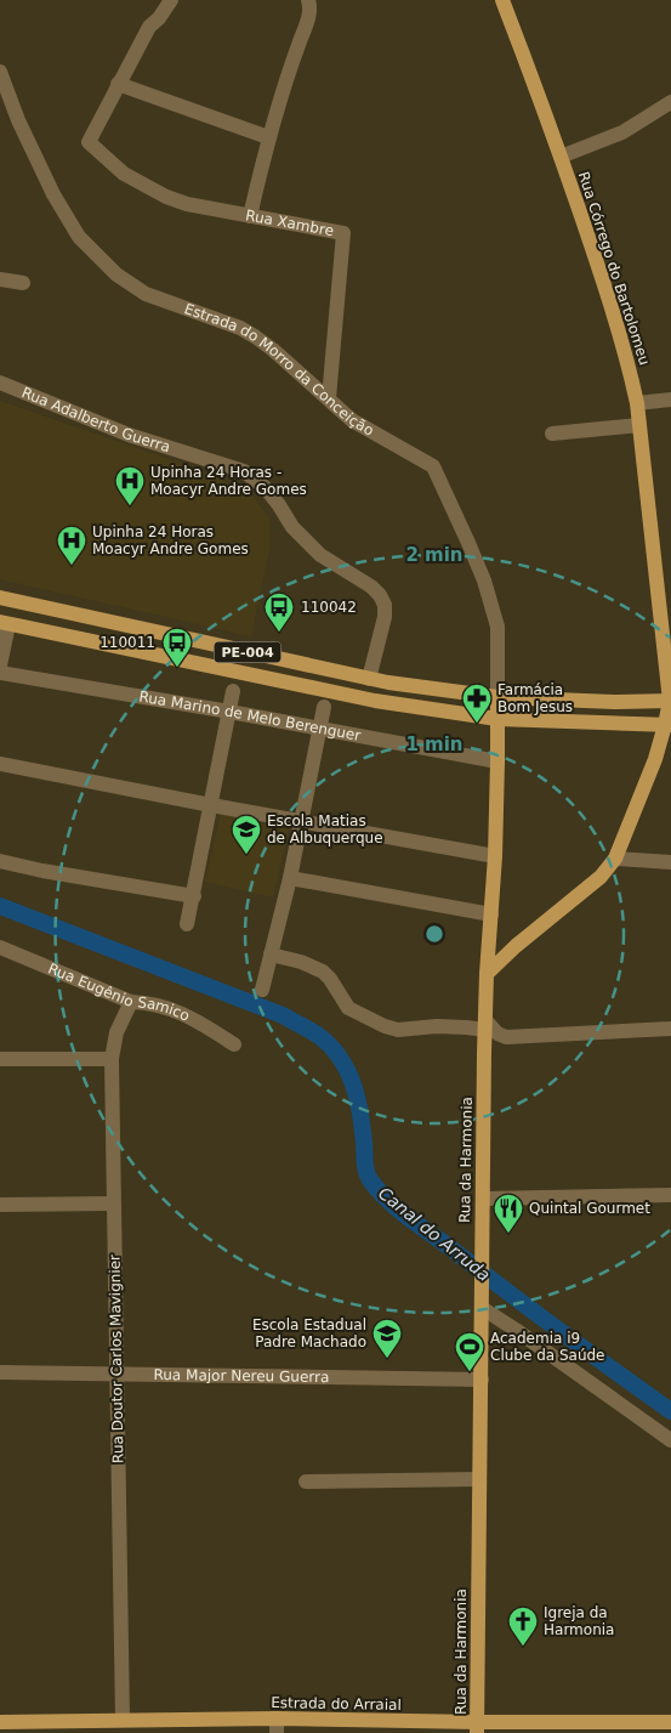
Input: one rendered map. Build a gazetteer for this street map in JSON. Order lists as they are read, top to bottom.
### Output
{
  "streets": {
    "main road": [
      "Rua Córrego do Bartolomeu",
      "PE-004",
      "Rua da Harmonia",
      "Estrada do Arraial"
    ],
    "street": [
      "Rua Xambre",
      "Estrada do Morro da Conceição",
      "Rua Adalberto Guerra",
      "Rua Marino de Melo Berenguer",
      "Rua Eugênio Samico",
      "Rua Doutor Carlos Mavignier",
      "Rua Major Nereu Guerra"
    ]
  },
  "crossings": [
    ["Rua Xambre", "Estrada do Morro da Conceição"],
    ["Rua Córrego do Bartolomeu", "PE-004"],
    ["Estrada do Morro da Conceição", "PE-004"],
    ["Estrada do Morro da Conceição", "Rua da Harmonia"],
    ["Rua Adalberto Guerra", "PE-004"],
    ["PE-004", "Rua da Harmonia"],
    ["Rua Marino de Melo Berenguer", "Rua da Harmonia"],
    ["Rua Eugênio Samico", "Rua Doutor Carlos Mavignier"],
    ["Rua da Harmonia", "Rua Major Nereu Guerra"],
    ["Rua da Harmonia", "Estrada do Arraial"],
    ["Rua Doutor Carlos Mavignier", "Rua Major Nereu Guerra"],
    ["Rua Doutor Carlos Mavignier", "Estrada do Arraial"]
  ],
  "water": ["Canal do Arruda"],
  "places": {
    "hospital": ["Upinha 24 Horas - Moacyr Andre Gomes", "Upinha 24 Horas Moacyr Andre Gomes"],
    "bus stop": ["110042", "110011"],
    "pharmacy": ["Farmácia Bom Jesus"],
    "school or university": ["Escola Matias de Albuquerque", "Escola Estadual Padre Machado"],
    "restaurant": ["Quintal Gourmet"],
    "sports": ["Academia i9 Clube da Saúde"],
    "church": ["Igreja da Harmonia"]
  },
  "rings": ["2 min", "1 min"]
}
